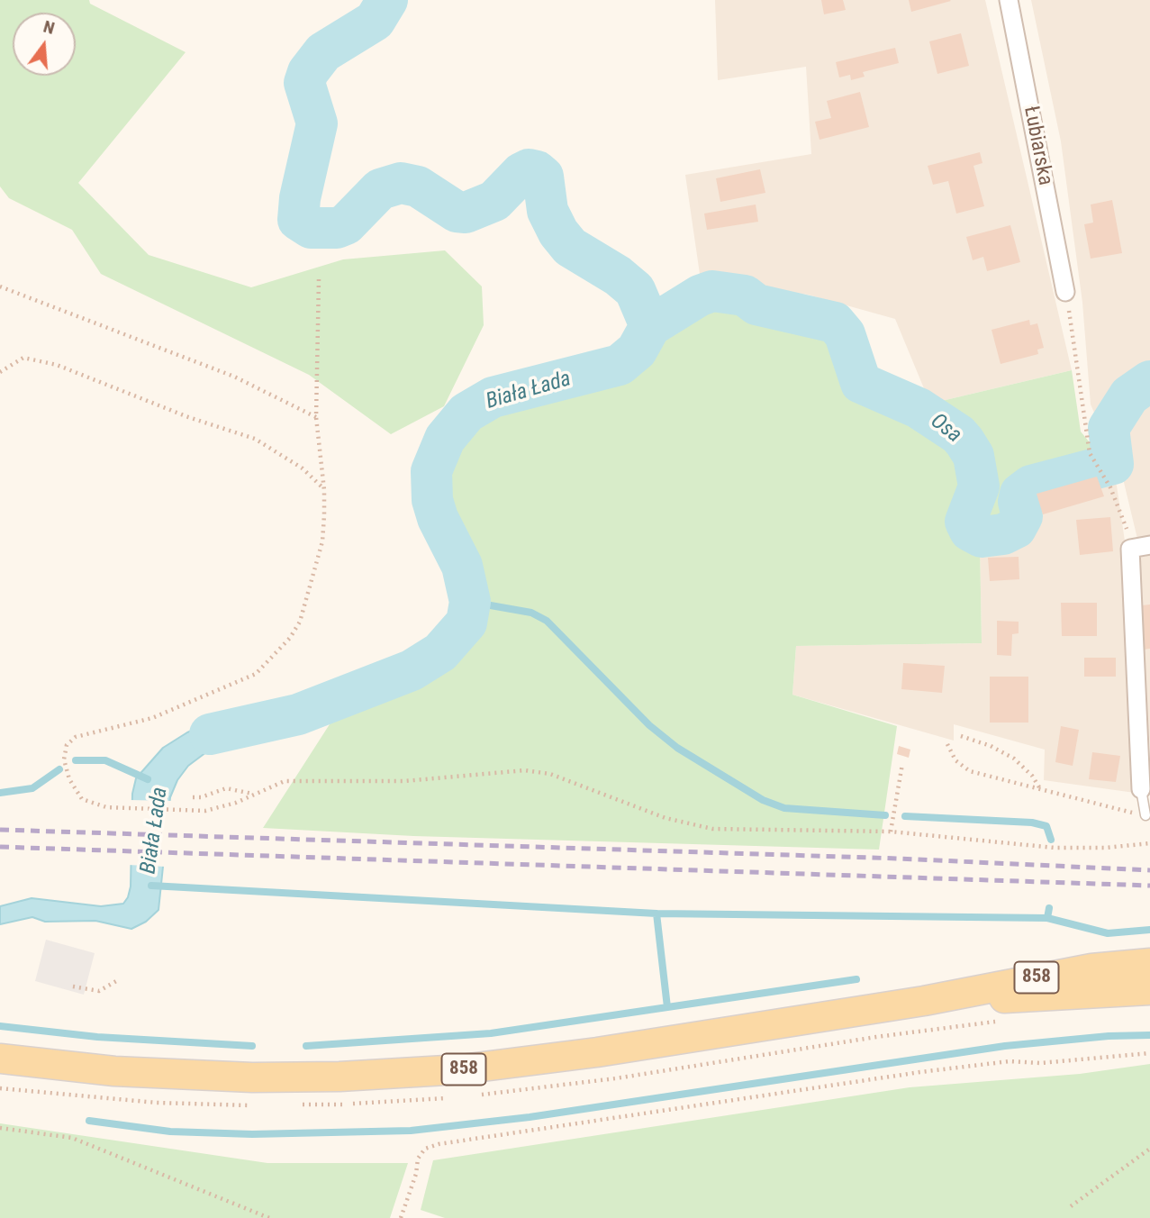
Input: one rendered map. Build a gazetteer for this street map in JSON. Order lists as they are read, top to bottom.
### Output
{
  "streets": {
    "main road": ["858"],
    "street": ["Łubiarska"]
  },
  "water": ["Biała Łada", "Osa"],
  "north": "top"
}
